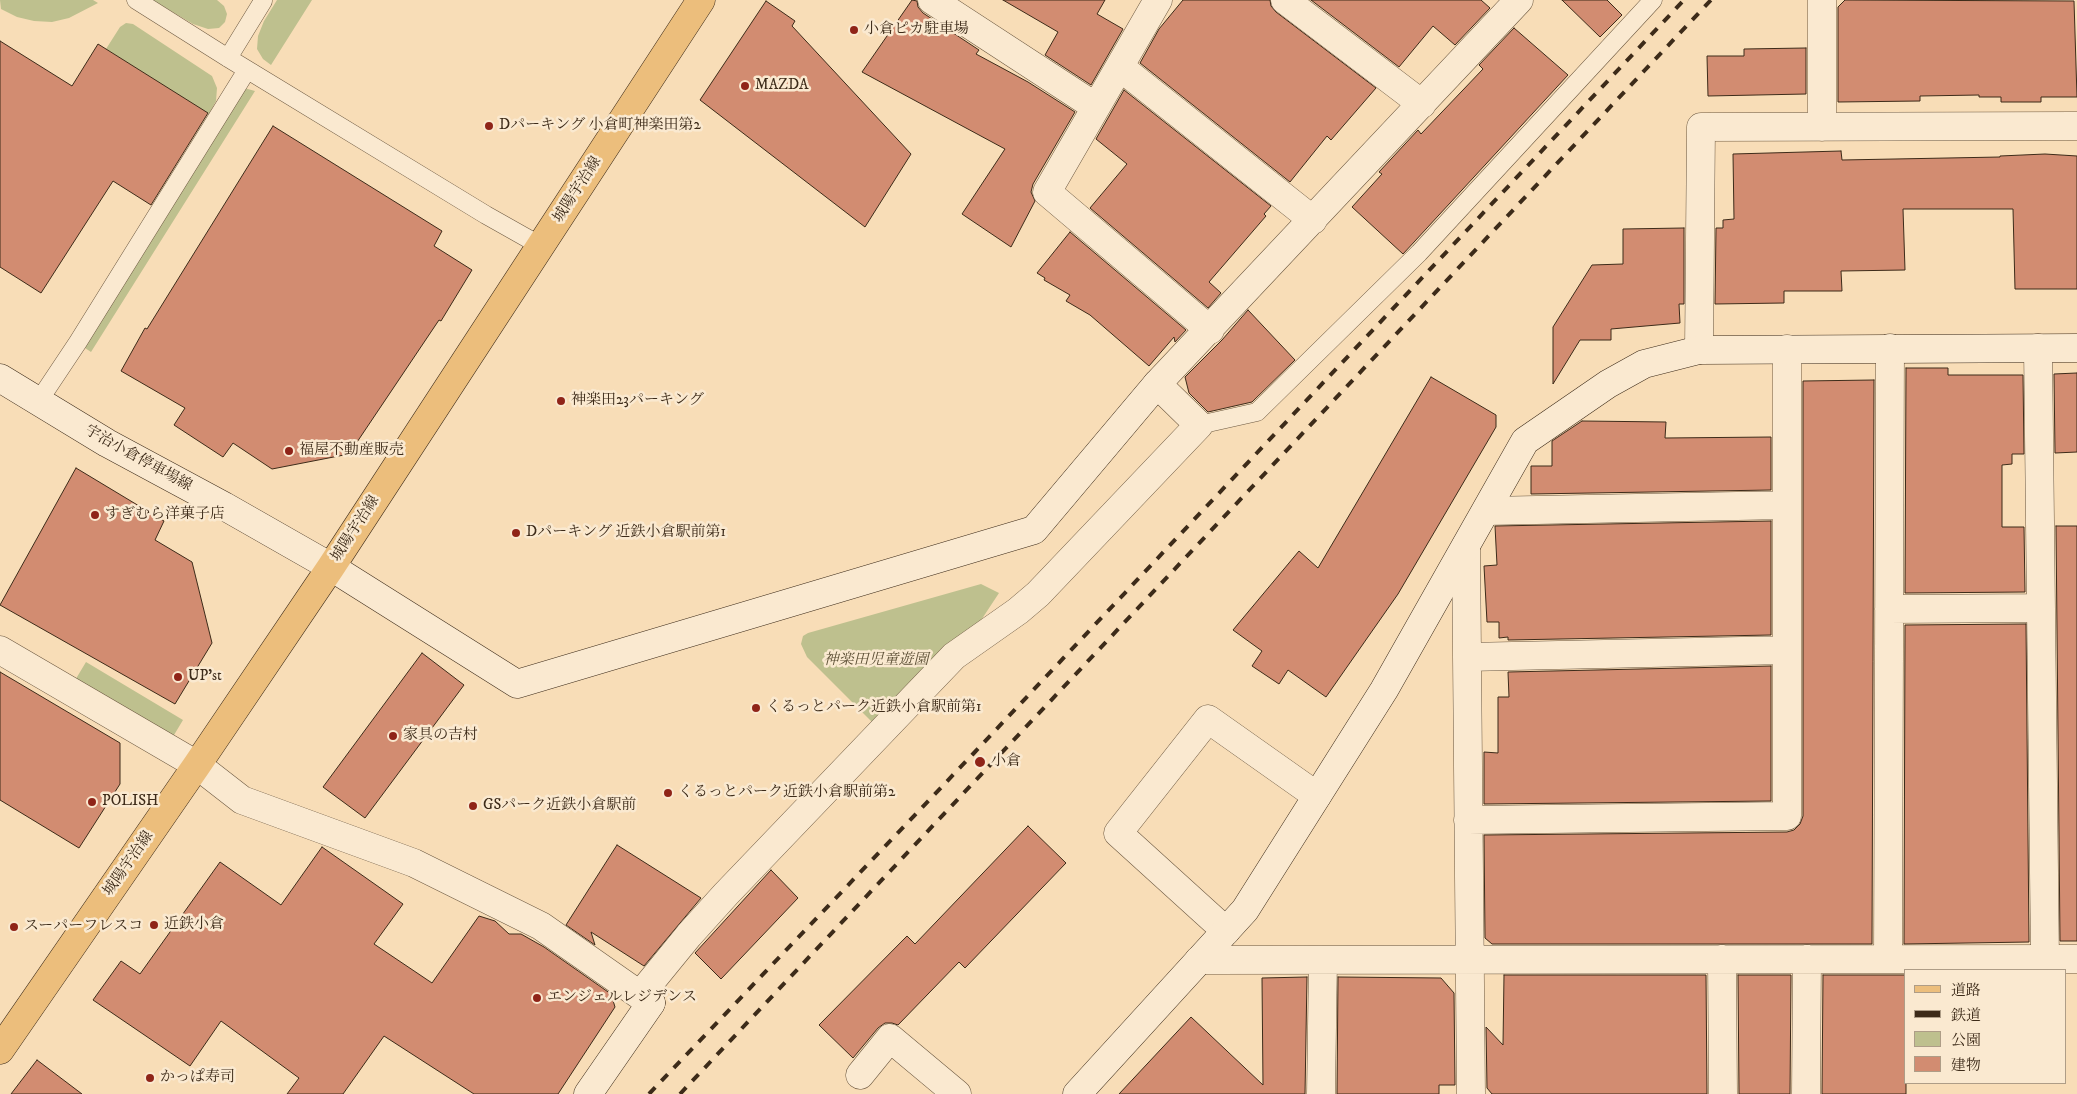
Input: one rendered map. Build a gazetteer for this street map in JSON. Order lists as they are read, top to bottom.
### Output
{
  "streets": {
    "main road": ["城陽宇治線"],
    "street": ["宇治小倉停車場線"]
  },
  "crossings": [
    ["城陽宇治線", "宇治小倉停車場線"]
  ],
  "parks": ["神楽田児童遊園"],
  "places": [
    "小倉ピカ駐車場",
    "MAZDA",
    "Dパーキング 小倉町神楽田第2",
    "神楽田23パーキング",
    "福屋不動産販売",
    "すぎむら洋菓子店",
    "Dパーキング 近鉄小倉駅前第1",
    "UP'st",
    "くるっとパーク近鉄小倉駅前第1",
    "家具の吉村",
    "小倉",
    "くるっとパーク近鉄小倉駅前第2",
    "POLISH",
    "GSパーク近鉄小倉駅前",
    "近鉄小倉",
    "スーパーフレスコ",
    "エンジェルレジデンス",
    "かっぱ寿司"
  ],
  "legend": [
    "道路",
    "鉄道",
    "公園",
    "建物"
  ]
}
